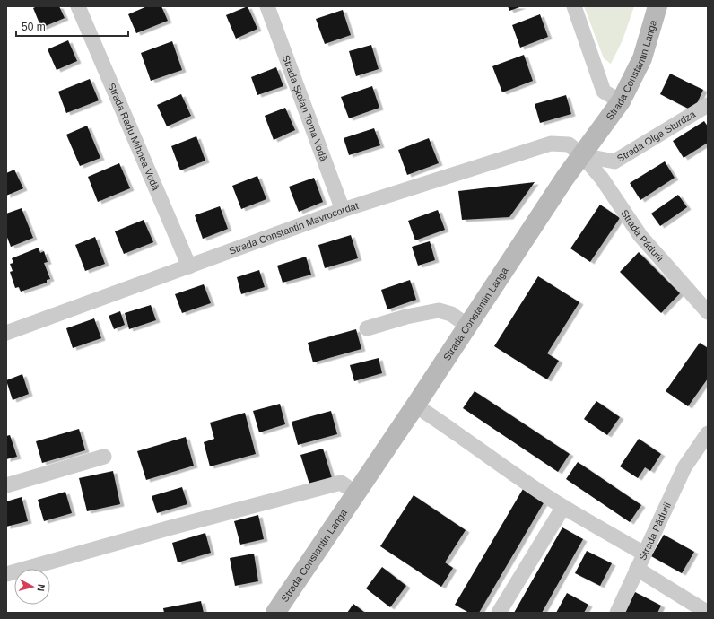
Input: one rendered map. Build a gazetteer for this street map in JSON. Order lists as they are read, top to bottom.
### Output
{
  "streets": {
    "main road": ["Strada Constantin Langa"],
    "street": [
      "Strada Ștefan Toma Vodă",
      "Strada Olga Sturdza",
      "Strada Radu Mihnea Vodă",
      "Strada Constantin Mavrocordat",
      "Strada Pădurii"
    ]
  },
  "crossings": [
    ["Strada Constantin Langa", "Strada Olga Sturdza"],
    ["Strada Constantin Langa", "Strada Constantin Mavrocordat"],
    ["Strada Constantin Langa", "Strada Pădurii"],
    ["Strada Ștefan Toma Vodă", "Strada Constantin Mavrocordat"],
    ["Strada Olga Sturdza", "Strada Constantin Mavrocordat"],
    ["Strada Olga Sturdza", "Strada Pădurii"],
    ["Strada Radu Mihnea Vodă", "Strada Constantin Mavrocordat"],
    ["Strada Constantin Mavrocordat", "Strada Pădurii"]
  ],
  "scale_bar": "50 m",
  "north": "right"
}
